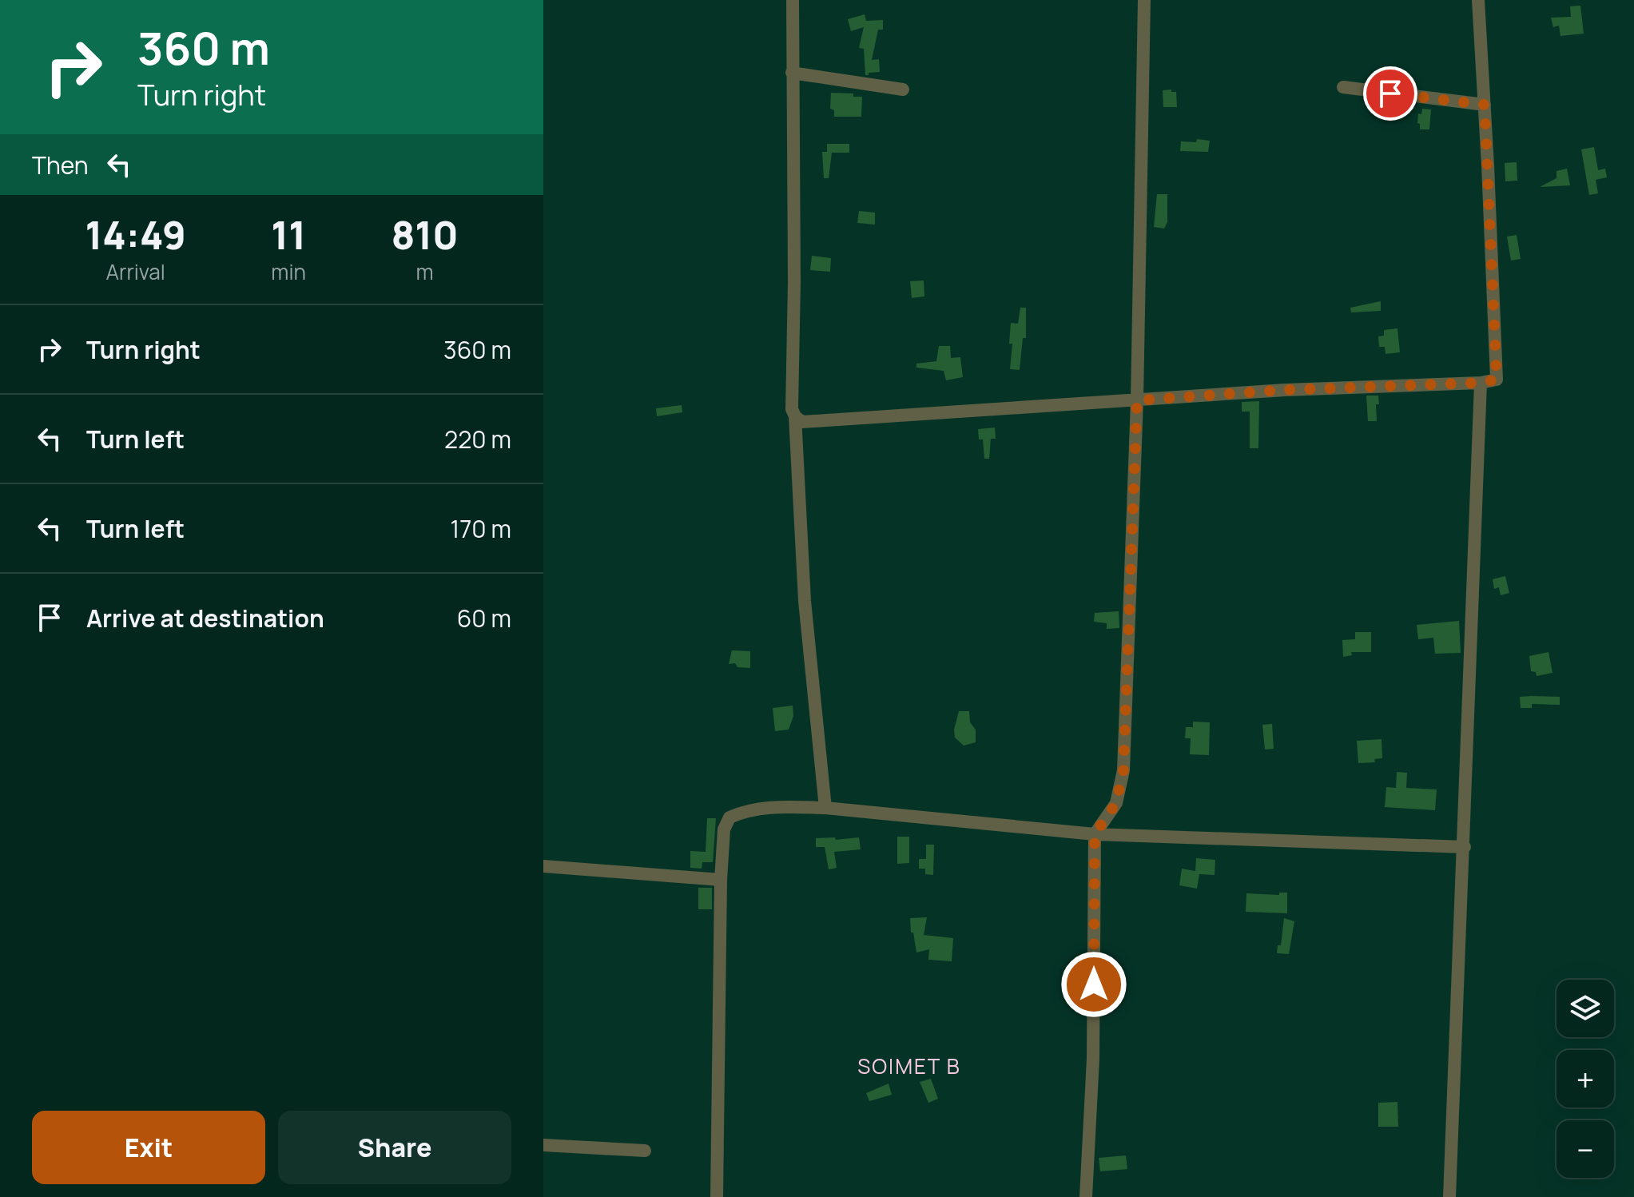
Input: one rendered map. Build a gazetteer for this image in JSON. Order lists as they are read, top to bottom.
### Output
{
  "districts": ["SOIMET B"],
  "page": {
    "turn": ["360 m", "Turn right"],
    "then": "Then",
    "eta": [
      "14:49",
      "Arrival",
      "11",
      "min",
      "810",
      "m"
    ],
    "list": [
      {
        "name": "Turn right",
        "value": "360 m"
      },
      {
        "name": "Turn left",
        "value": "220 m"
      },
      {
        "name": "Turn left",
        "value": "170 m"
      },
      {
        "name": "Arrive at destination",
        "value": "60 m"
      }
    ],
    "map_buttons": ["+", "−"],
    "buttons": ["Exit", "Share"]
  }
}
